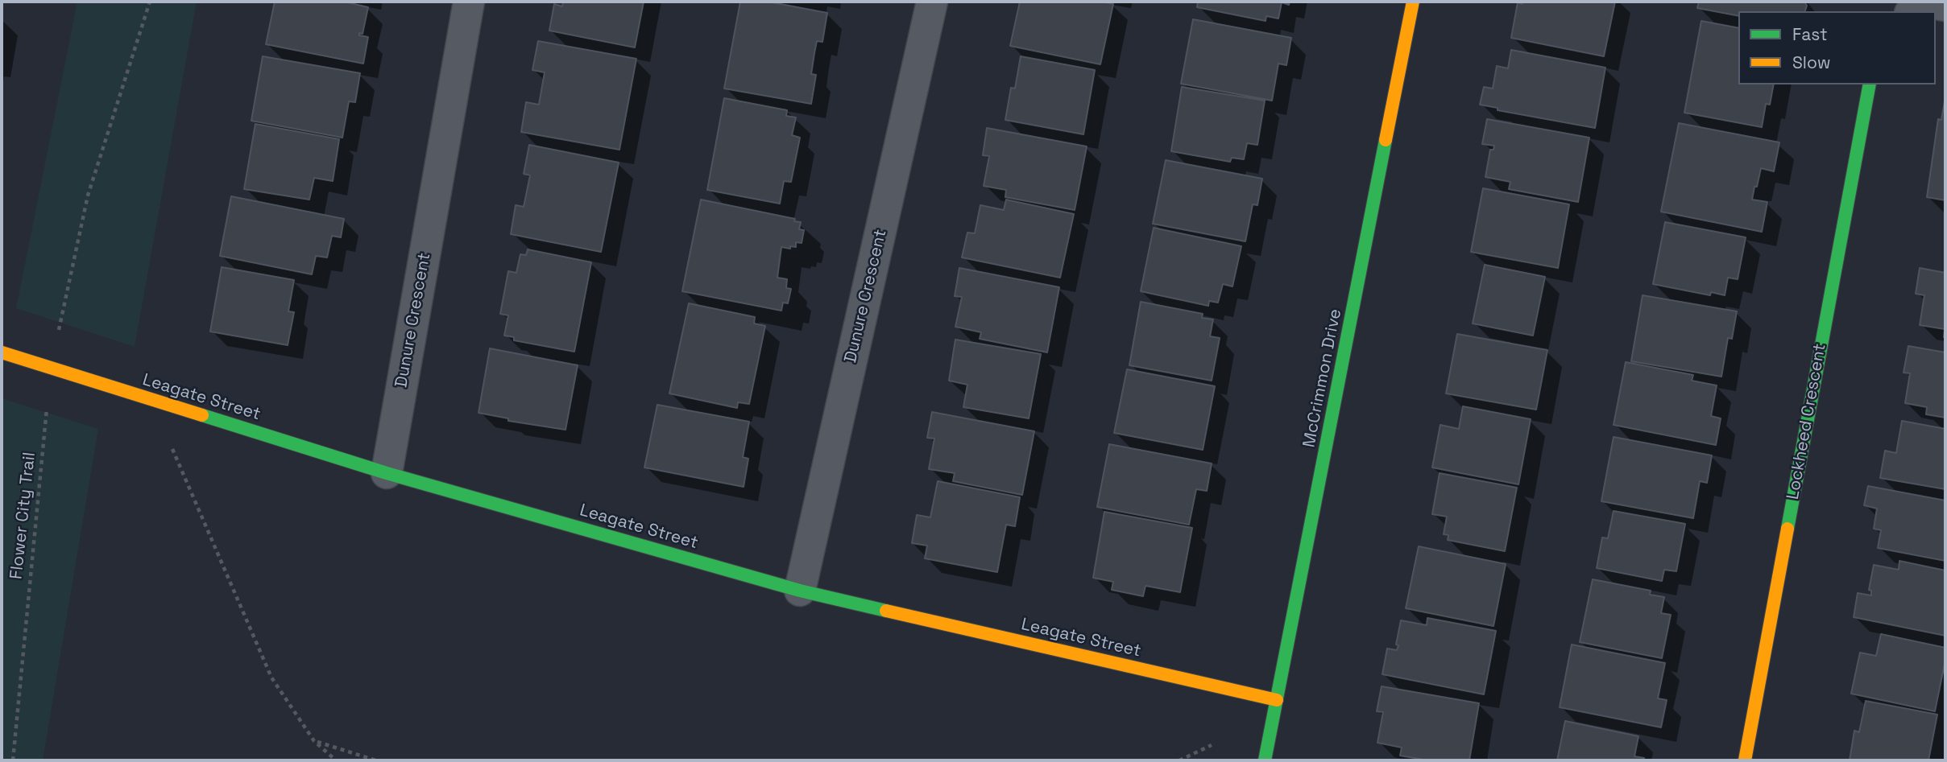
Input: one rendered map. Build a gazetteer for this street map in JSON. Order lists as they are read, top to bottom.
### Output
{
  "streets": {
    "street": [
      "Dunure Crescent",
      "McCrimmon Drive",
      "Leagate Street",
      "Lockheed Crescent"
    ],
    "path": ["Flower City Trail"]
  },
  "crossings": [
    ["Dunure Crescent", "Leagate Street"],
    ["McCrimmon Drive", "Leagate Street"]
  ],
  "legend": ["Fast", "Slow"]
}
